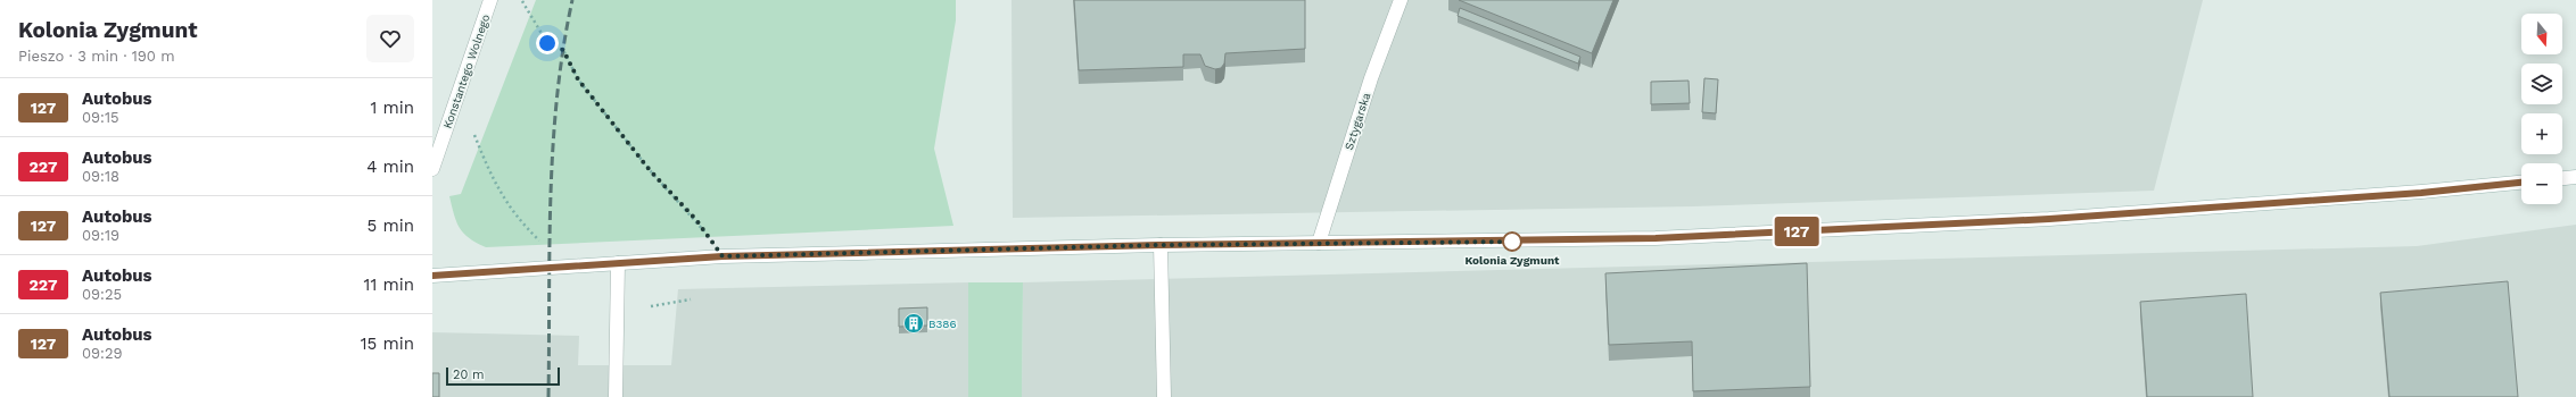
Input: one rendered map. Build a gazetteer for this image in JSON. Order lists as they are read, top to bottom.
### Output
{
  "streets": {
    "street": ["Konstantego Wolnego", "Sztygarska"]
  },
  "places": {
    "other": ["Kolonia Zygmunt"],
    "building": ["B386"]
  },
  "lines": ["bus line 127"],
  "scale_bar": "20 m",
  "north": "bottom",
  "page": {
    "heading": ["Kolonia Zygmunt", "Pieszo · 3 min · 190 m"],
    "on_map": "127",
    "map_buttons": ["+", "−"],
    "list": [
      {
        "mark": "127",
        "name": "Autobus",
        "note": "09:15",
        "value": "1 min"
      },
      {
        "mark": "227",
        "name": "Autobus",
        "note": "09:18",
        "value": "4 min"
      },
      {
        "mark": "127",
        "name": "Autobus",
        "note": "09:19",
        "value": "5 min"
      },
      {
        "mark": "227",
        "name": "Autobus",
        "note": "09:25",
        "value": "11 min"
      },
      {
        "mark": "127",
        "name": "Autobus",
        "note": "09:29",
        "value": "15 min"
      }
    ],
    "scale": "20 m"
  }
}
